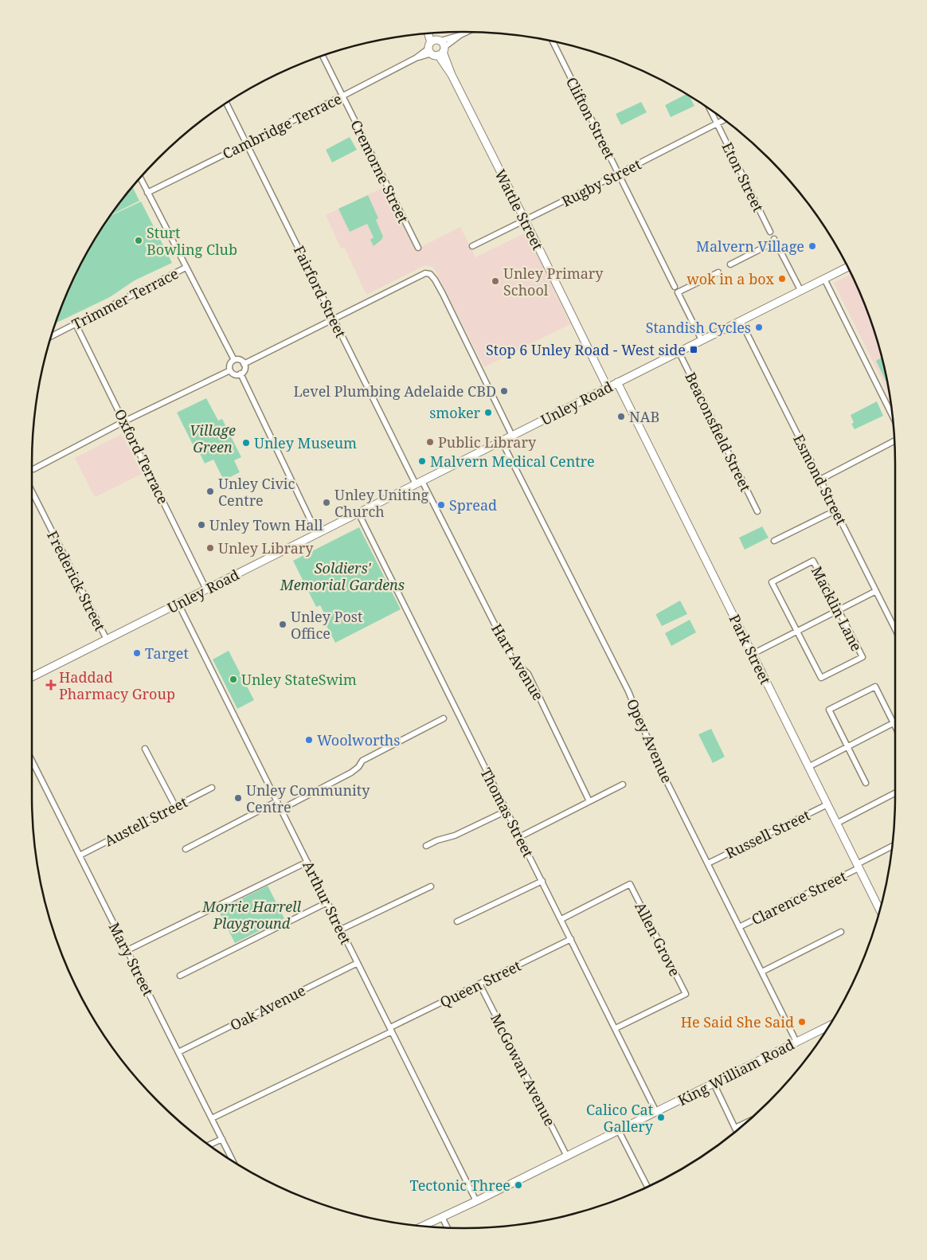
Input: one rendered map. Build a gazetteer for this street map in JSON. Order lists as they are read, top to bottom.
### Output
{
  "streets": {
    "main road": [
      "Wattle Street",
      "Unley Road",
      "Park Street",
      "King William Road"
    ],
    "street": [
      "Clifton Street",
      "Cambridge Terrace",
      "Cremorne Street",
      "Eton Street",
      "Rugby Street",
      "Fairford Street",
      "Trimmer Terrace",
      "Beaconsfield Street",
      "Oxford Terrace",
      "Esmond Street",
      "Frederick Street",
      "Macklin Lane",
      "Hart Avenue",
      "Opey Avenue",
      "Thomas Street",
      "Austell Street",
      "Russell Street",
      "Clarence Street",
      "Arthur Street",
      "Allen Grove",
      "Mary Street",
      "Queen Street",
      "Oak Avenue",
      "McGowan Avenue"
    ]
  },
  "crossings": [
    ["Clifton Street", "Rugby Street"],
    ["Cambridge Terrace", "Cremorne Street"],
    ["Cambridge Terrace", "Wattle Street"],
    ["Cambridge Terrace", "Fairford Street"],
    ["Eton Street", "Rugby Street"],
    ["Rugby Street", "Wattle Street"],
    ["Wattle Street", "Unley Road"],
    ["Fairford Street", "Unley Road"],
    ["Fairford Street", "Hart Avenue"],
    ["Trimmer Terrace", "Oxford Terrace"],
    ["Unley Road", "Beaconsfield Street"],
    ["Unley Road", "Oxford Terrace"],
    ["Unley Road", "Esmond Street"],
    ["Unley Road", "Frederick Street"],
    ["Unley Road", "Park Street"],
    ["Unley Road", "Hart Avenue"],
    ["Unley Road", "Opey Avenue"],
    ["Unley Road", "Thomas Street"],
    ["Unley Road", "Arthur Street"],
    ["Park Street", "Russell Street"],
    ["Park Street", "Clarence Street"],
    ["Opey Avenue", "Russell Street"],
    ["Opey Avenue", "Clarence Street"],
    ["Opey Avenue", "King William Road"],
    ["Thomas Street", "Allen Grove"],
    ["Thomas Street", "Queen Street"],
    ["Thomas Street", "King William Road"],
    ["Austell Street", "Mary Street"],
    ["Arthur Street", "Queen Street"],
    ["Arthur Street", "Oak Avenue"],
    ["Arthur Street", "King William Road"],
    ["Mary Street", "Queen Street"],
    ["Mary Street", "Oak Avenue"],
    ["Queen Street", "McGowan Avenue"],
    ["McGowan Avenue", "King William Road"]
  ],
  "parks": ["Village Green", "Soldiers' Memorial Gardens", "Morrie Harrell Playground"],
  "places": {
    "other": [
      "Sturt Bowling Club",
      "Malvern Village",
      "wok in a box",
      "Unley Primary School",
      "Standish Cycles",
      "Level Plumbing Adelaide CBD",
      "smoker",
      "NAB",
      "Public Library",
      "Unley Museum",
      "Malvern Medical Centre",
      "Unley Civic Centre",
      "Unley Uniting Church",
      "Spread",
      "Unley Town Hall",
      "Unley Library",
      "Unley Post Office",
      "Target",
      "Unley StateSwim",
      "Woolworths",
      "Unley Community Centre",
      "He Said She Said",
      "Calico Cat Gallery",
      "Tectonic Three"
    ],
    "transit": ["Stop 6 Unley Road - West side"],
    "health": ["Haddad Pharmacy Group"]
  }
}
